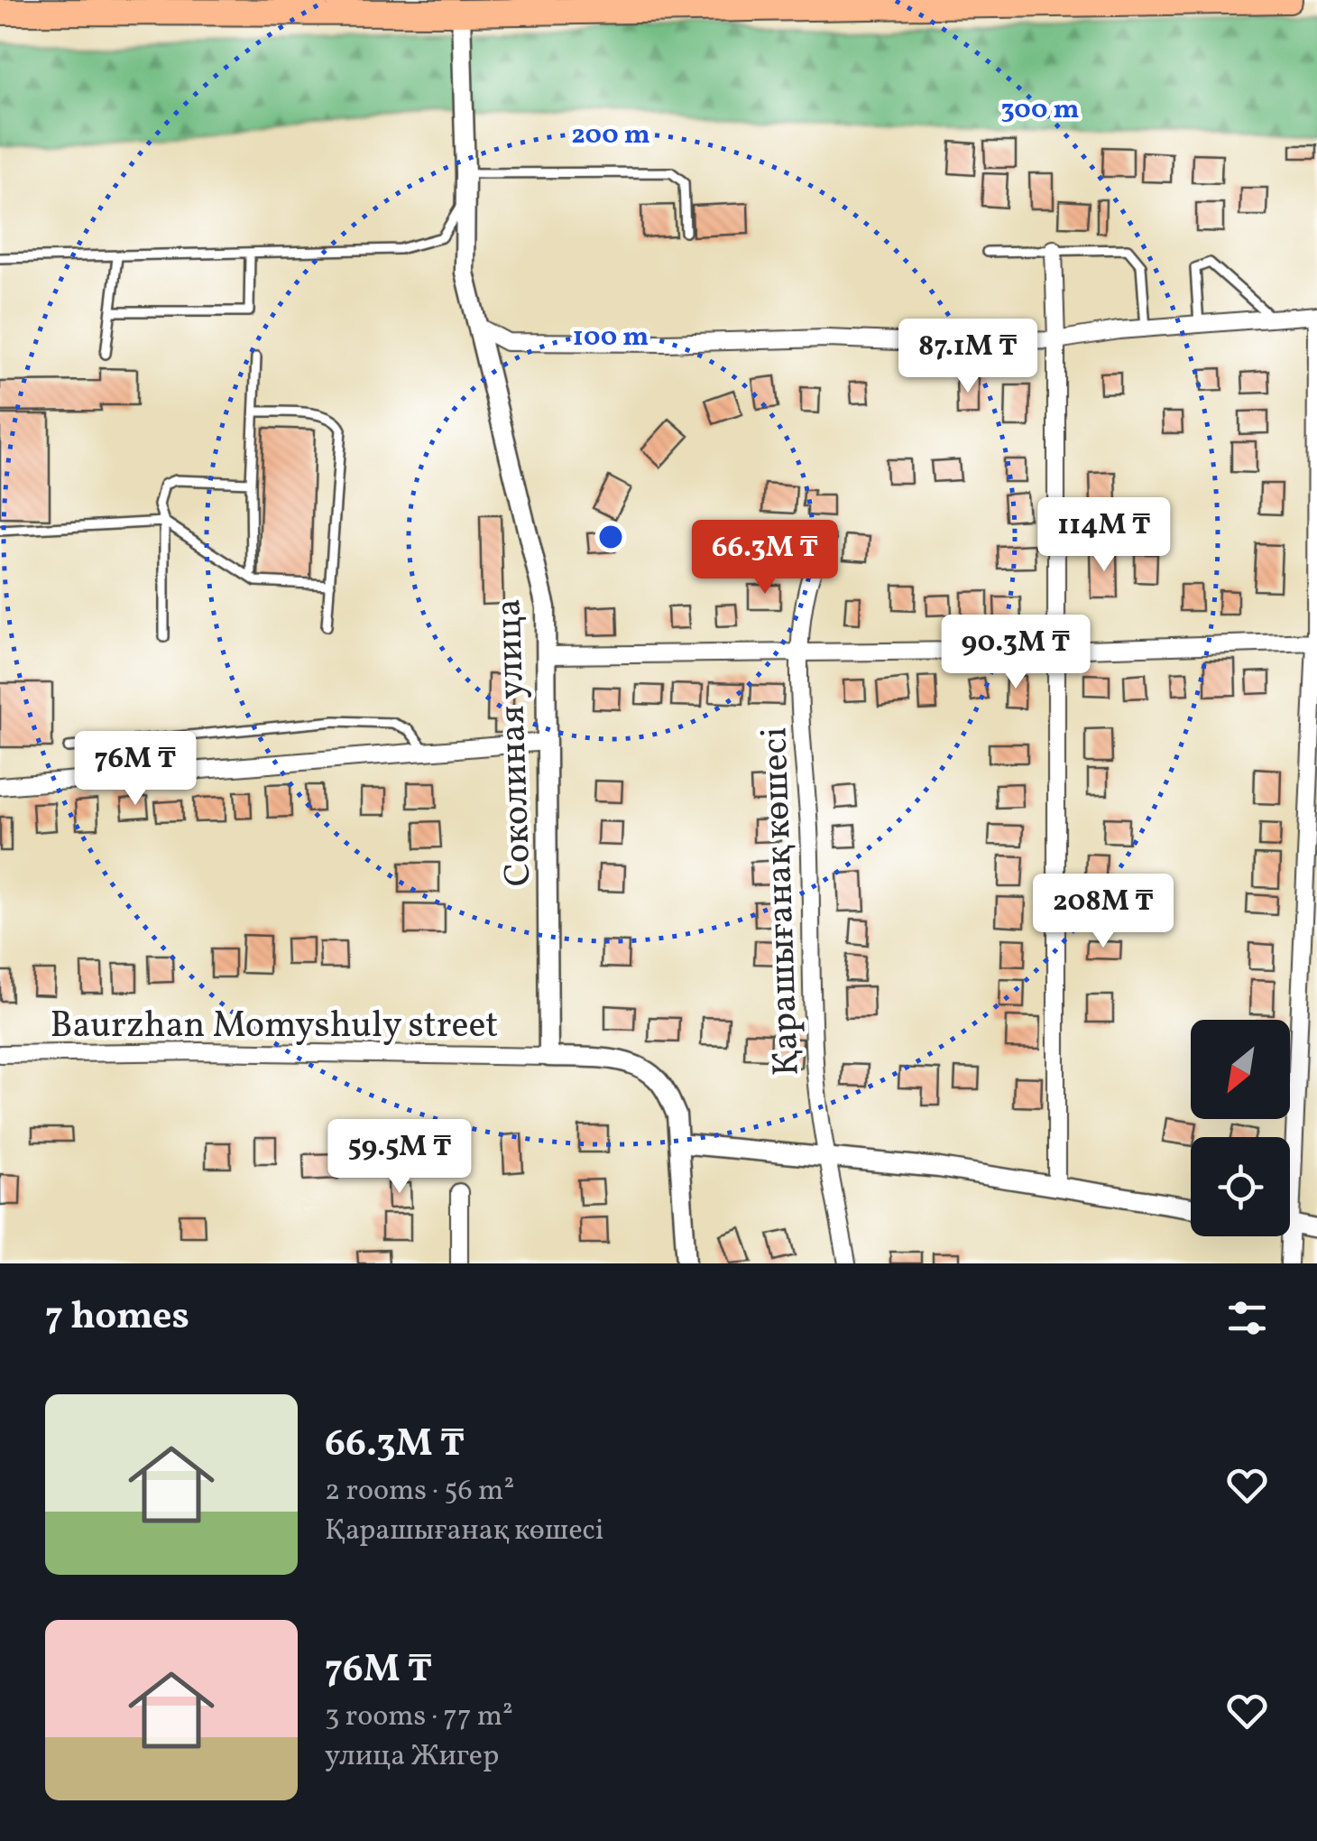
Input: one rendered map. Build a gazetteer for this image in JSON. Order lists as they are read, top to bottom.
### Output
{
  "streets": {
    "street": ["Соколиная улица", "Қарашығанақ көшесі", "Baurzhan Momyshuly street"]
  },
  "crossings": [
    ["Соколиная улица", "Baurzhan Momyshuly street"]
  ],
  "north": "bottom left",
  "page": {
    "price": [
      "87.1M ₸",
      "114M ₸",
      "66.3M ₸",
      "90.3M ₸",
      "76M ₸",
      "208M ₸",
      "59.5M ₸"
    ],
    "heading": "7 homes",
    "list": [
      {
        "name": "66.3M ₸",
        "note": "2 rooms · 56 m² · Қарашығанақ көшесі"
      },
      {
        "name": "76M ₸",
        "note": "3 rooms · 77 m² · улица Жигер"
      }
    ]
  },
  "rings": ["300 m", "200 m", "100 m"]
}
